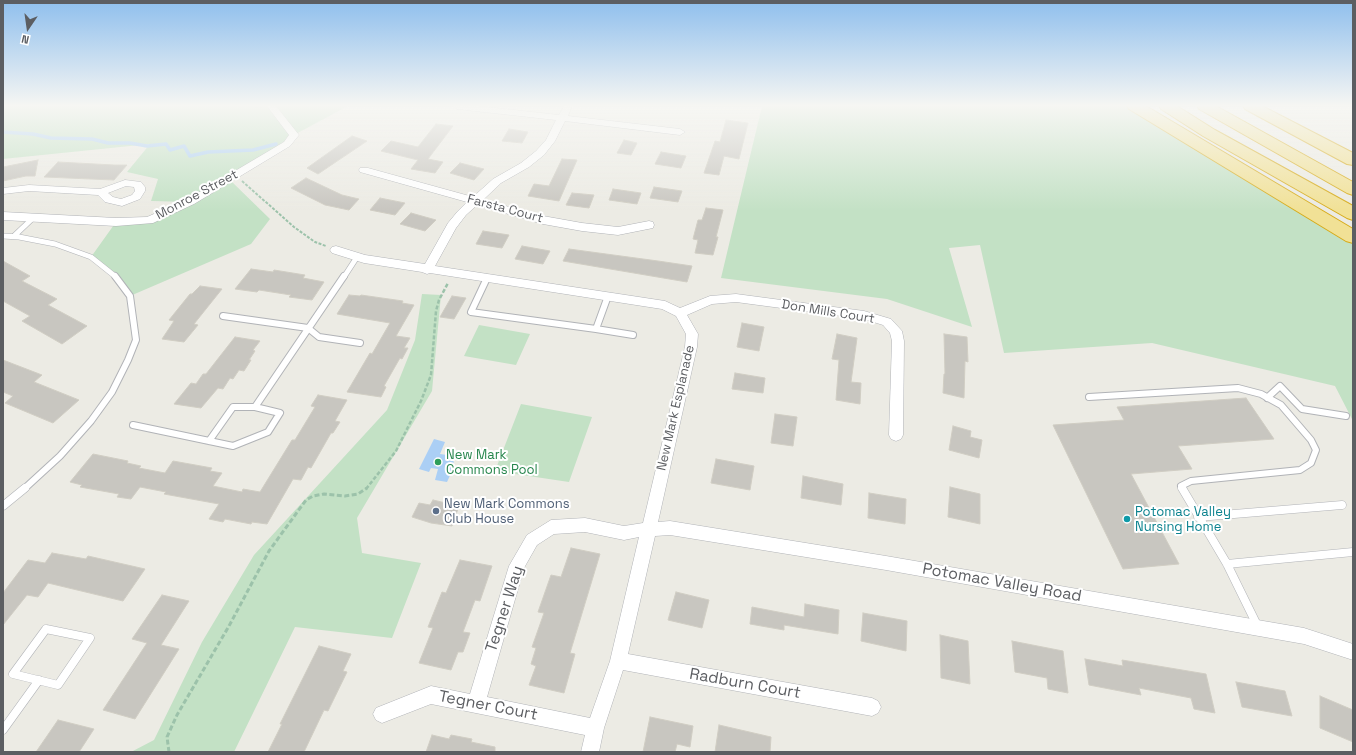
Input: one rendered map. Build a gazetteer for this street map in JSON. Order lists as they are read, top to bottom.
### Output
{
  "streets": {
    "street": [
      "Monroe Street",
      "Farsta Court",
      "Don Mills Court",
      "New Mark Esplanade",
      "Potomac Valley Road",
      "Tegner Way",
      "Radburn Court",
      "Tegner Court"
    ]
  },
  "crossings": [
    ["Don Mills Court", "New Mark Esplanade"],
    ["New Mark Esplanade", "Potomac Valley Road"],
    ["New Mark Esplanade", "Tegner Way"],
    ["New Mark Esplanade", "Radburn Court"],
    ["New Mark Esplanade", "Tegner Court"],
    ["Potomac Valley Road", "Tegner Way"],
    ["Tegner Way", "Tegner Court"]
  ],
  "places": ["New Mark Commons Pool", "New Mark Commons Club House", "Potomac Valley Nursing Home"],
  "north": "bottom"
}
